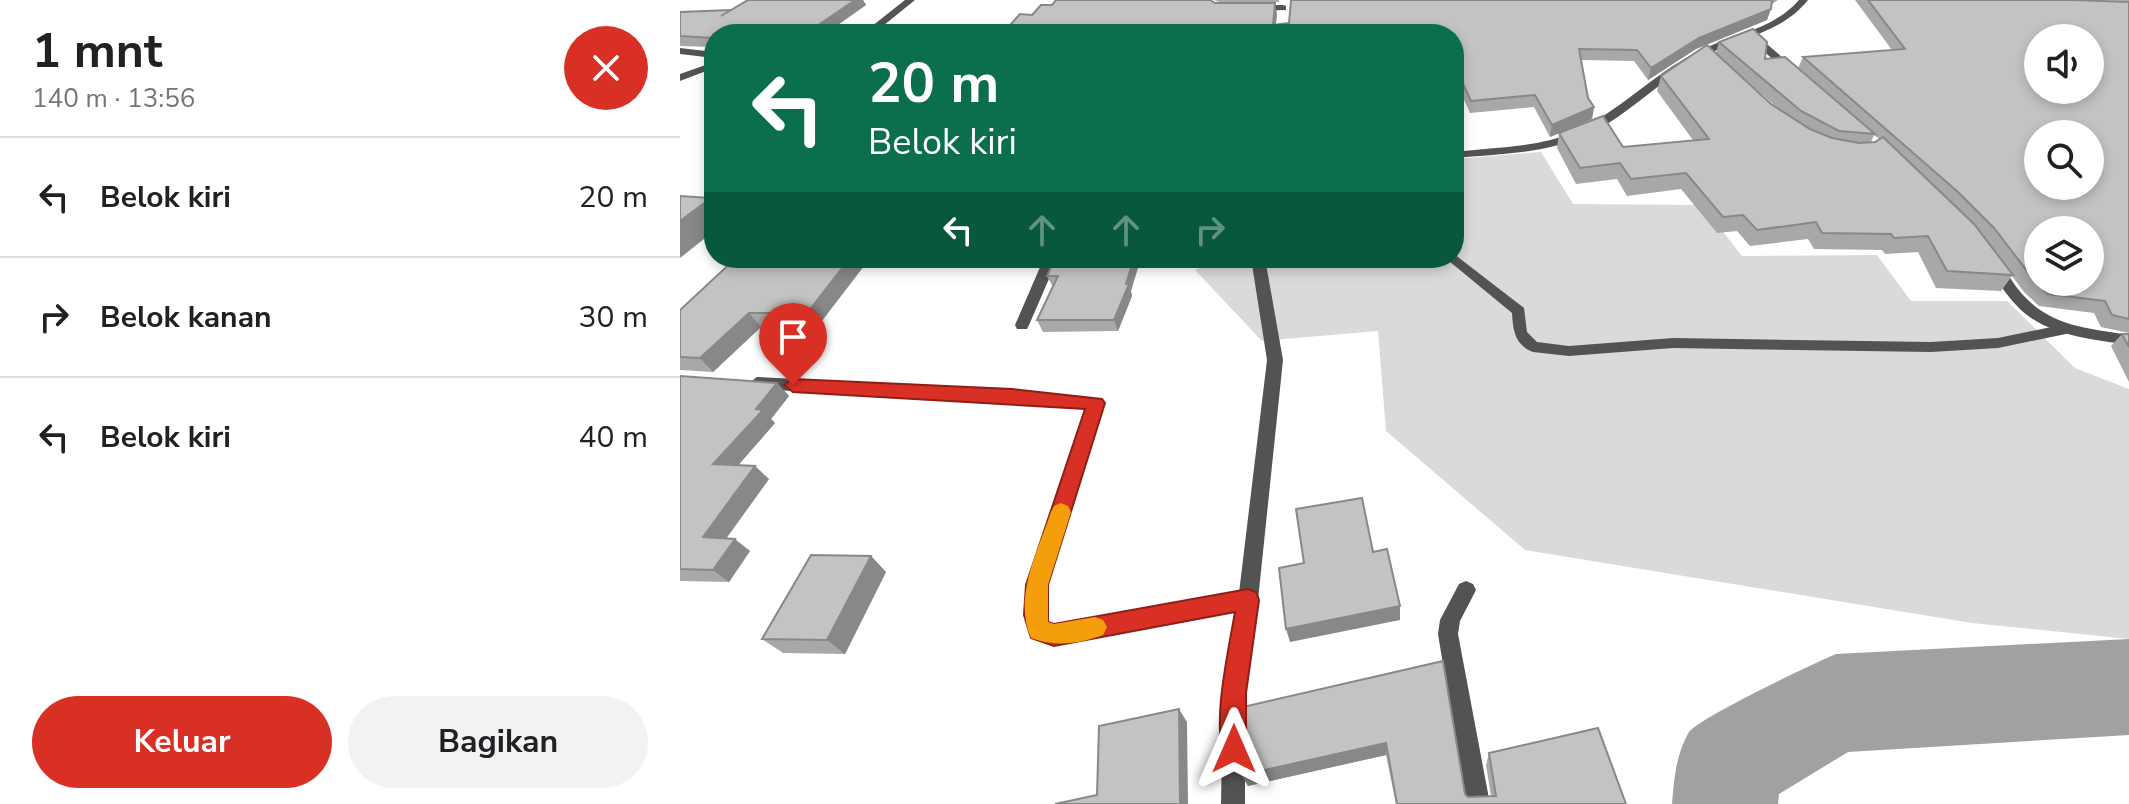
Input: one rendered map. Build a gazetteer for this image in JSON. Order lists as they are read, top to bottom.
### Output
{
  "page": {
    "heading": ["1 mnt", "140 m · 13:56"],
    "turn": ["20 m", "Belok kiri"],
    "list": [
      {
        "name": "Belok kiri",
        "value": "20 m"
      },
      {
        "name": "Belok kanan",
        "value": "30 m"
      },
      {
        "name": "Belok kiri",
        "value": "40 m"
      }
    ],
    "buttons": ["Keluar", "Bagikan"]
  }
}
